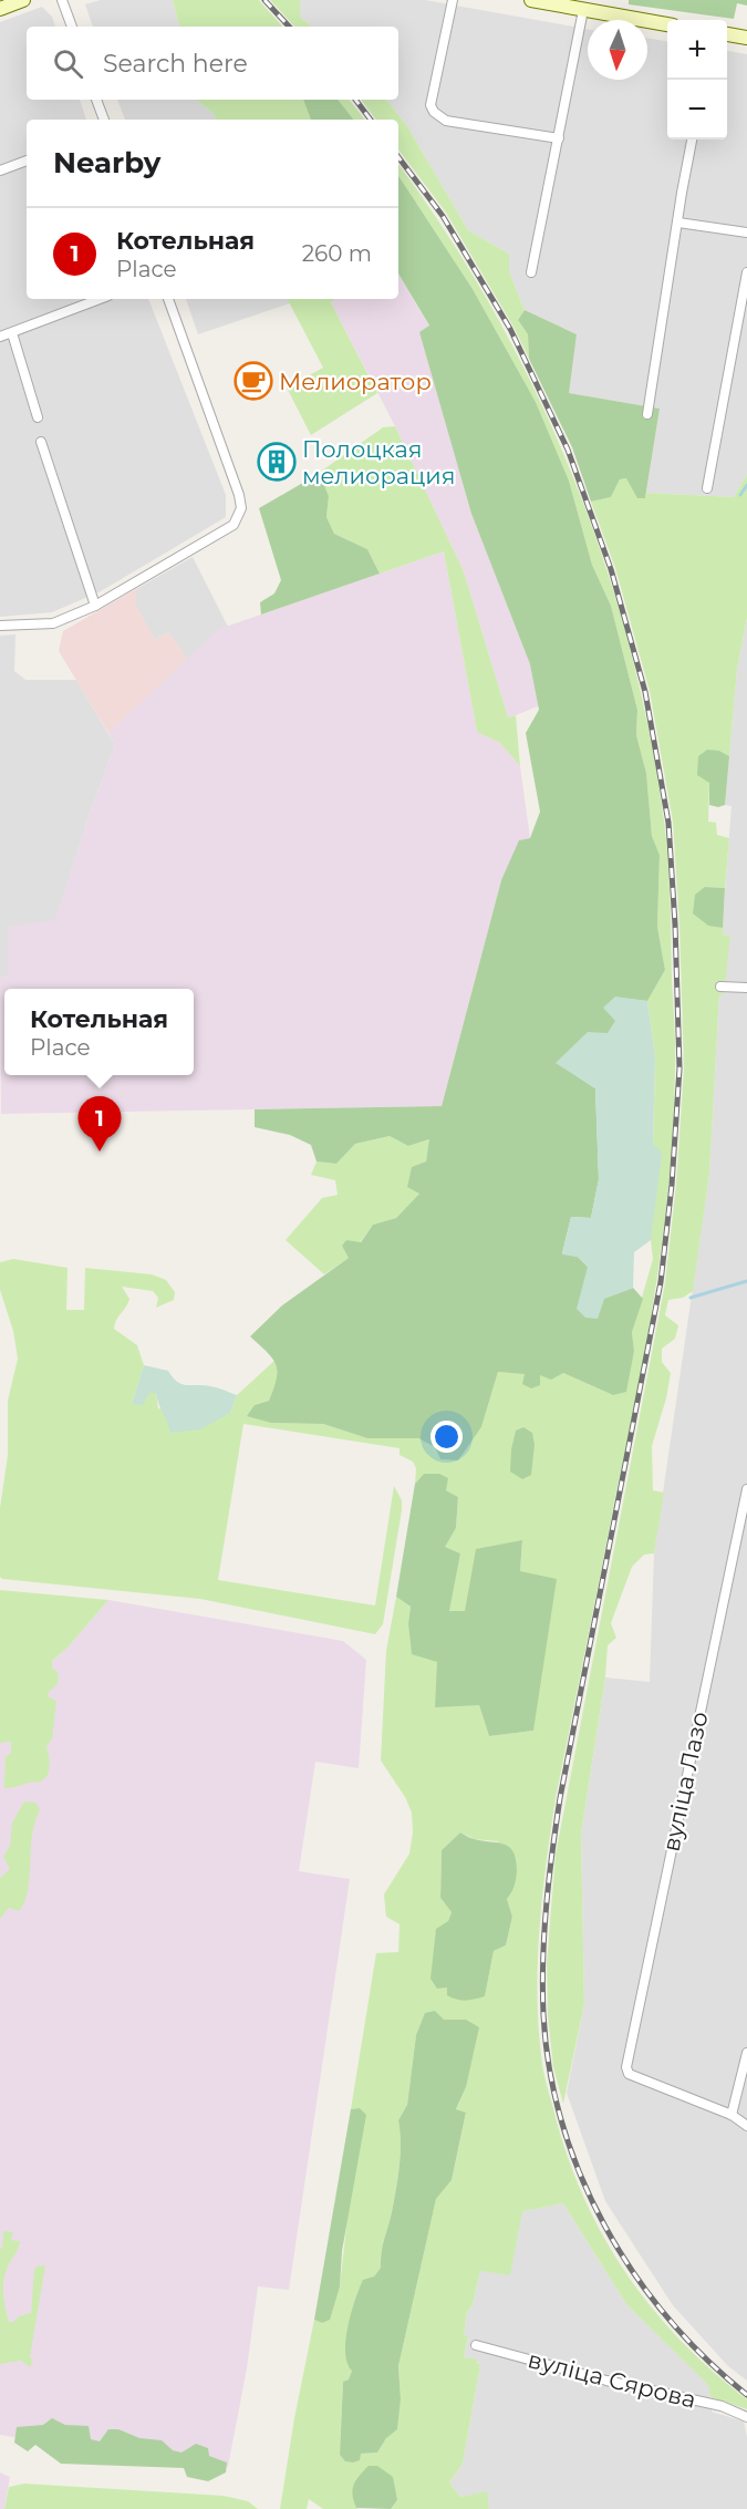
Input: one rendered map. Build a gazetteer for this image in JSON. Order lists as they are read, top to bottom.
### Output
{
  "streets": {
    "street": ["вуліца Лазо", "вуліца Сярова"]
  },
  "places": {
    "cafe": ["Мелиоратор"],
    "building": ["Полоцкая мелиорация"]
  },
  "north": "bottom",
  "page": {
    "map_buttons": ["+", "−"],
    "search": "Search here",
    "heading": "Nearby",
    "list": [
      {
        "mark": "1",
        "name": "Котельная",
        "note": "Place",
        "value": "260 m"
      }
    ],
    "popup": ["Котельная", "Place"],
    "pins": "1"
  }
}
